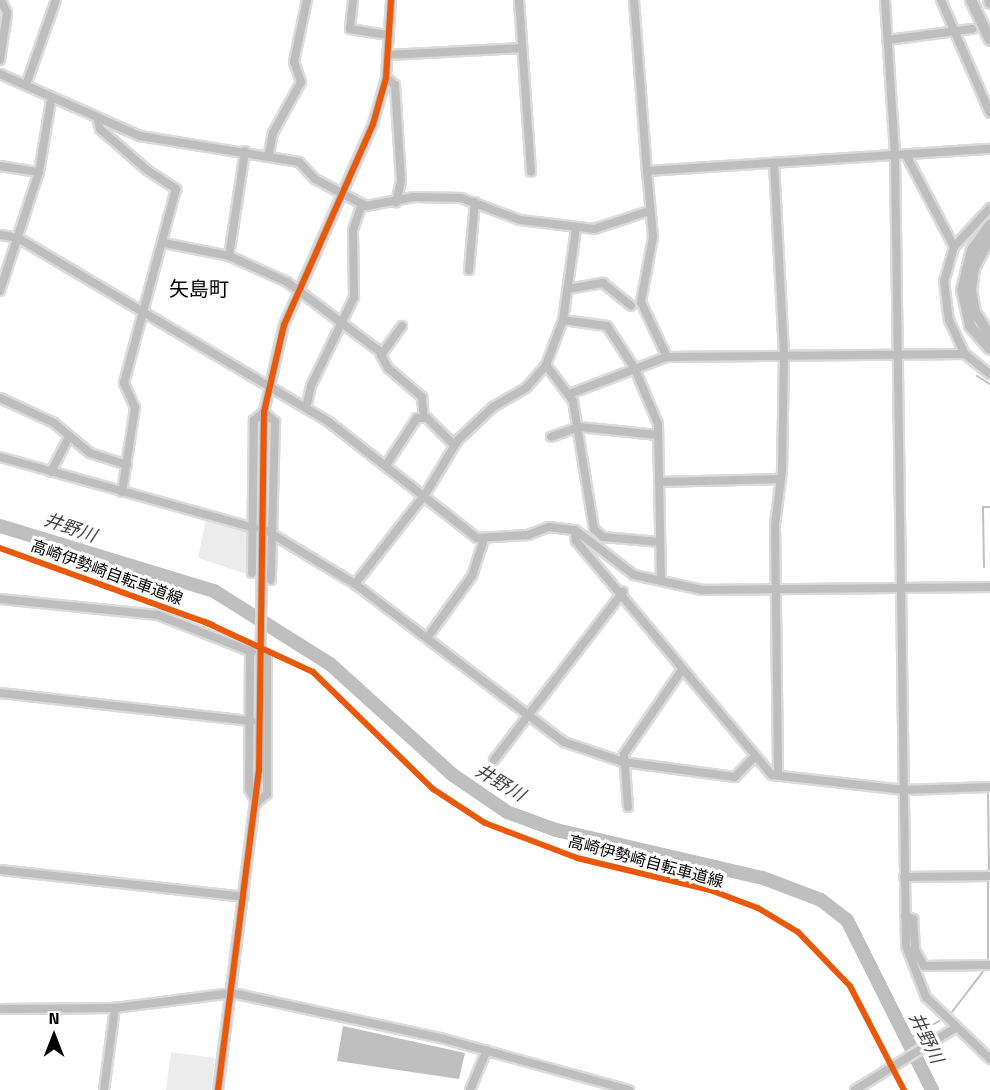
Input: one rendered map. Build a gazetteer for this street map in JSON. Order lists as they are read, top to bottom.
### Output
{
  "streets": {
    "cycle path": ["高崎伊勢崎自転車道線"]
  },
  "districts": ["矢島町"],
  "water": ["井野川"],
  "north": "top"
}
